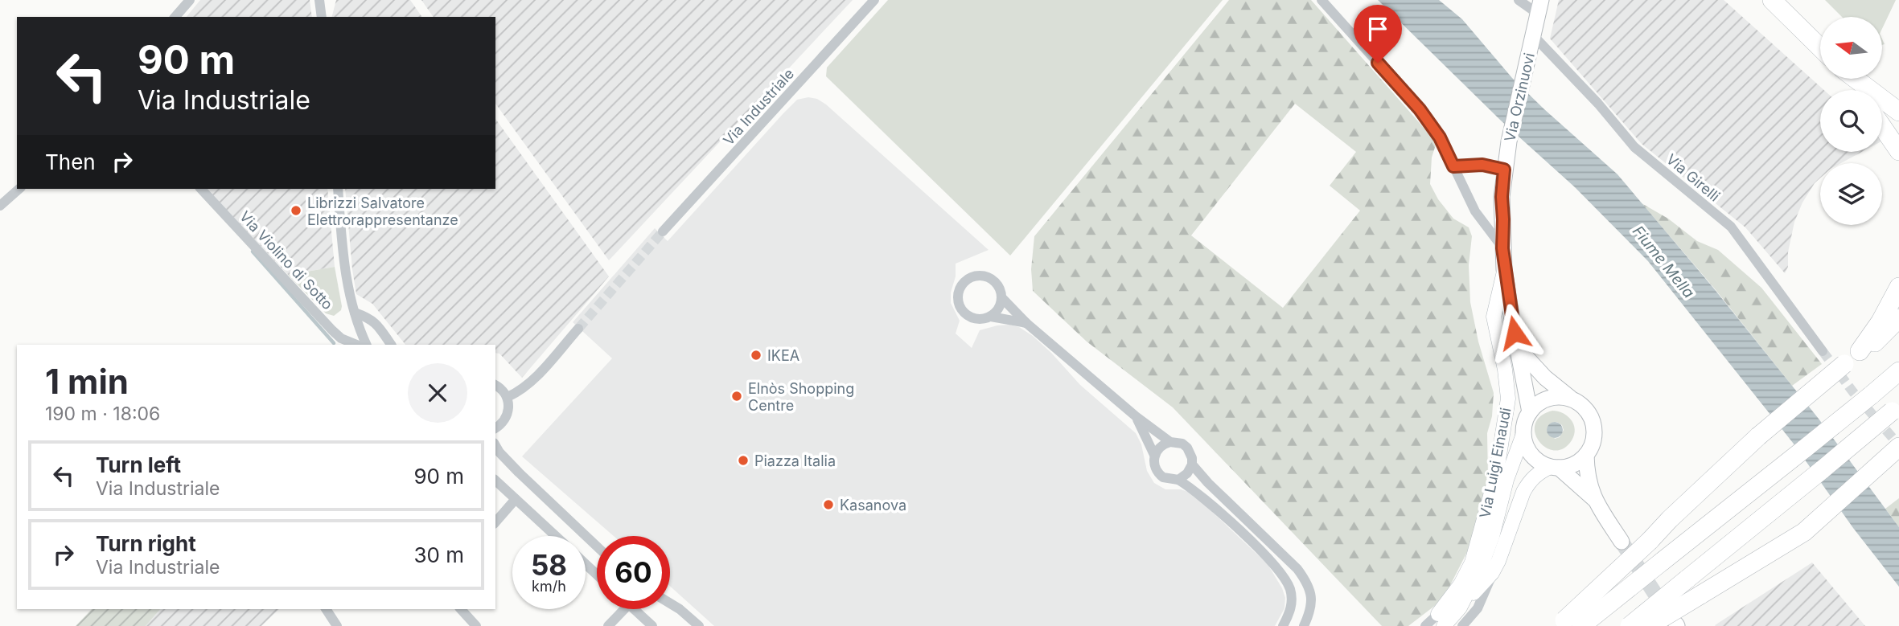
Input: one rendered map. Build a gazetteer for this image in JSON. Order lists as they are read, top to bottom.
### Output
{
  "streets": {
    "main road": ["Via Orzinuovi"],
    "street": [
      "Via Industriale",
      "Via Girelli",
      "Via Violino di Sotto",
      "Via Luigi Einaudi"
    ]
  },
  "crossings": [
    ["Via Orzinuovi", "Via Girelli"],
    ["Via Orzinuovi", "Via Luigi Einaudi"]
  ],
  "water": ["Fiume Mella"],
  "places": [
    "Librizzi Salvatore Elettrorappresentanze",
    "IKEA",
    "Elnòs Shopping Centre",
    "Piazza Italia",
    "Kasanova"
  ],
  "north": "left",
  "page": {
    "turn": ["90 m", "Via Industriale"],
    "then": "Then",
    "heading": ["1 min", "190 m · 18:06"],
    "list": [
      {
        "name": "Turn left",
        "note": "Via Industriale",
        "value": "90 m"
      },
      {
        "name": "Turn right",
        "note": "Via Industriale",
        "value": "30 m"
      }
    ],
    "speed": "58 km/h",
    "limit": "60"
  }
}
